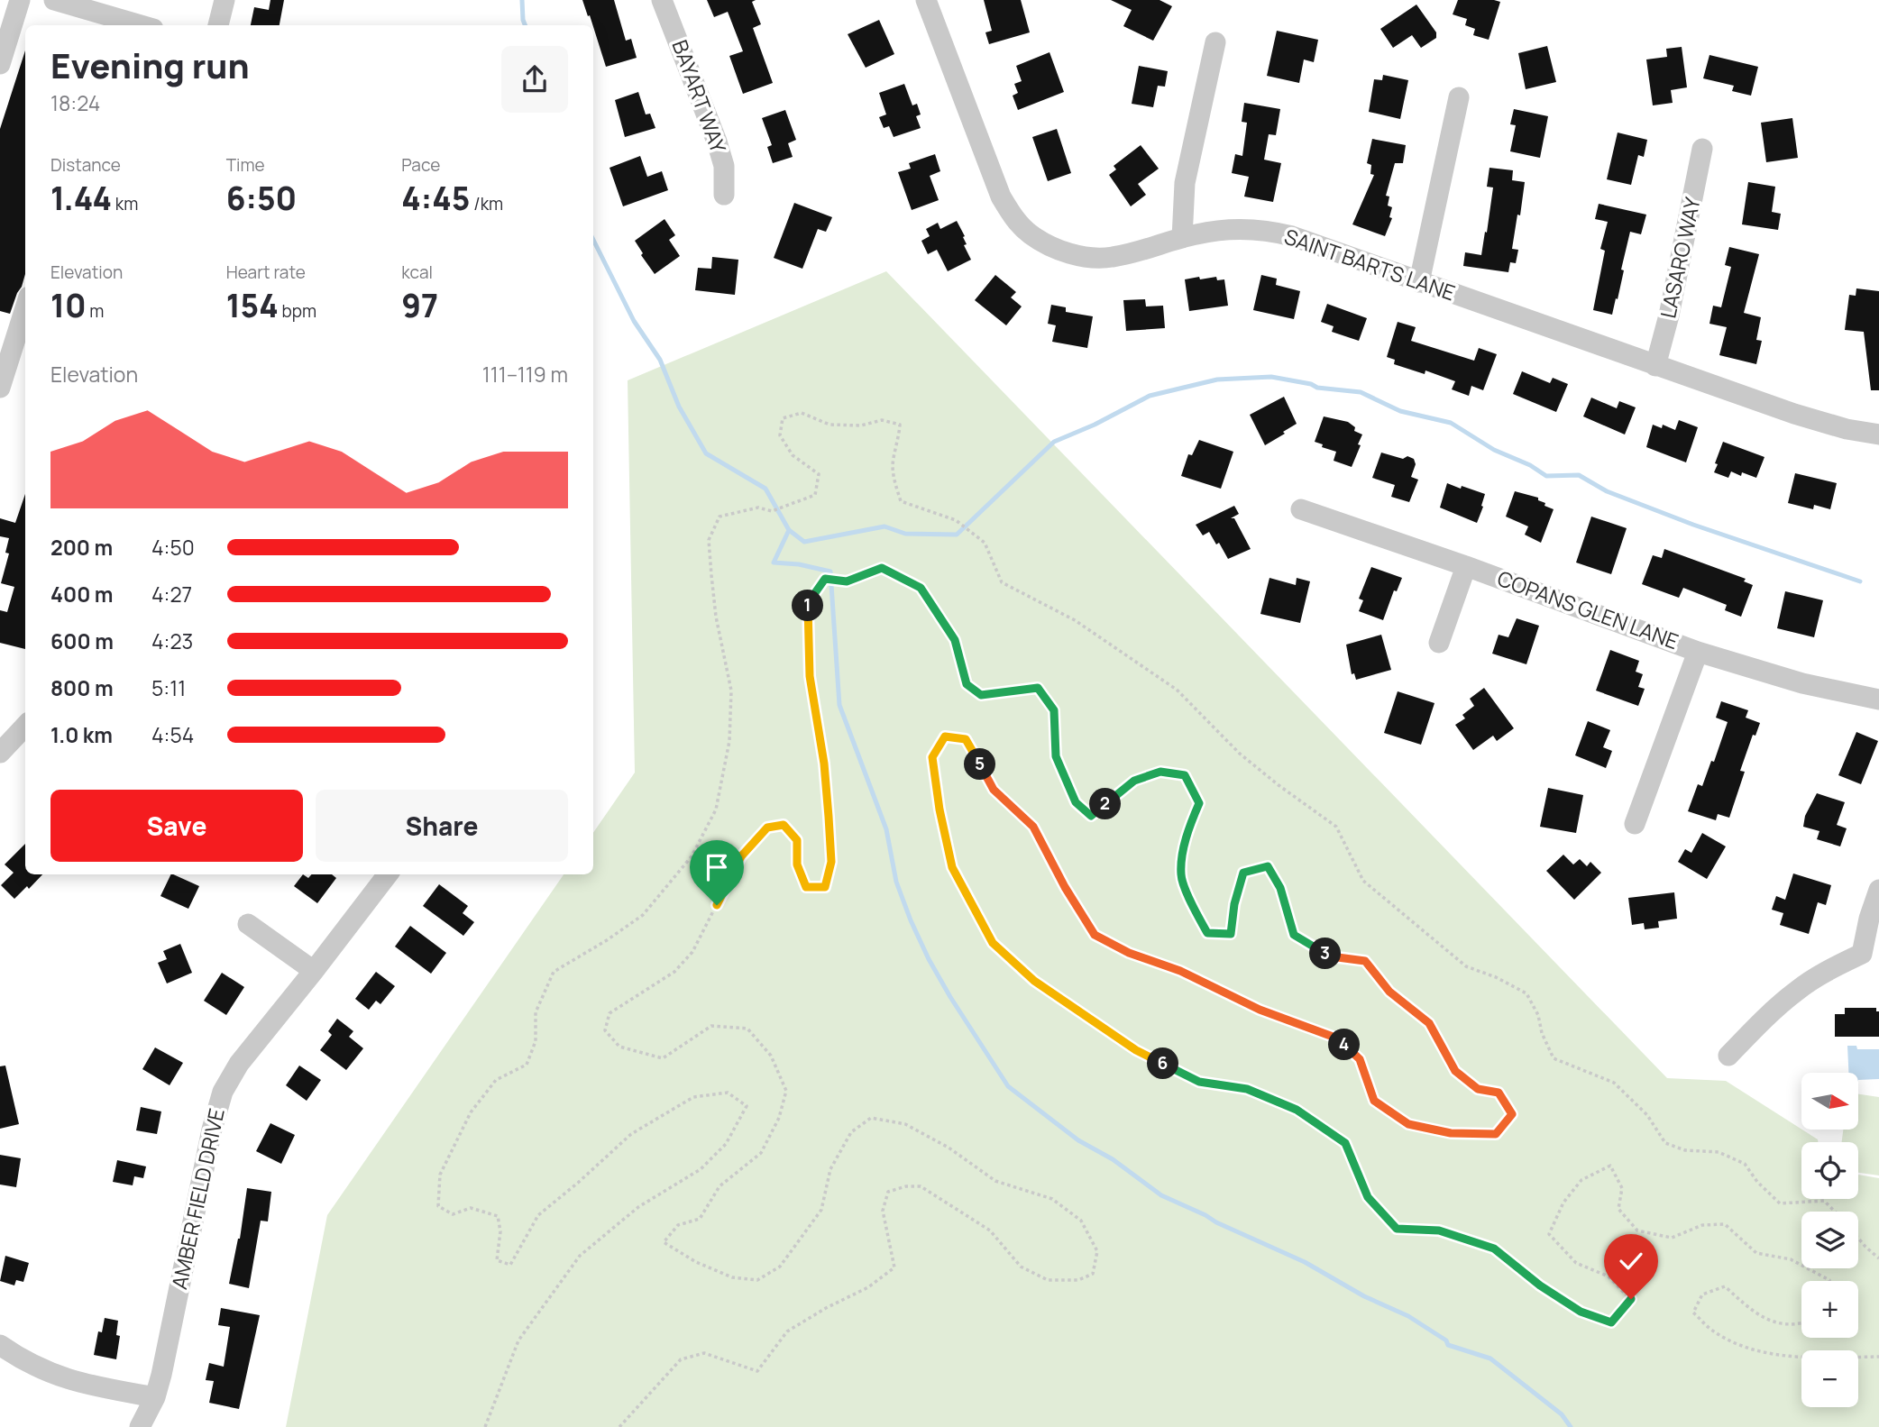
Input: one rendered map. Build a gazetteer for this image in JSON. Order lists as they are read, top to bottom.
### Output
{
  "streets": {
    "street": [
      "BAYART WAY",
      "LASARO WAY",
      "SAINT BARTS LANE",
      "COPANS GLEN LANE",
      "AMBER FIELD DRIVE"
    ]
  },
  "crossings": [
    ["LASARO WAY", "SAINT BARTS LANE"]
  ],
  "north": "right",
  "page": {
    "heading": ["Evening run", "18:24"],
    "stats": [
      ["Distance", "1.44 km"],
      ["Time", "6:50"],
      ["Pace", "4:45 /km"],
      ["Elevation", "10 m"],
      ["Heart rate", "154 bpm"],
      ["kcal", "97"]
    ],
    "chart": ["Elevation", "111–119 m"],
    "list": [
      {
        "name": "200 m",
        "note": "4:50"
      },
      {
        "name": "400 m",
        "note": "4:27"
      },
      {
        "name": "600 m",
        "note": "4:23"
      },
      {
        "name": "800 m",
        "note": "5:11"
      },
      {
        "name": "1.0 km",
        "note": "4:54"
      }
    ],
    "pins": [
      "1",
      "5",
      "2",
      "3",
      "4",
      "6"
    ],
    "buttons": ["Save", "Share"],
    "map_buttons": ["+", "−"]
  }
}
